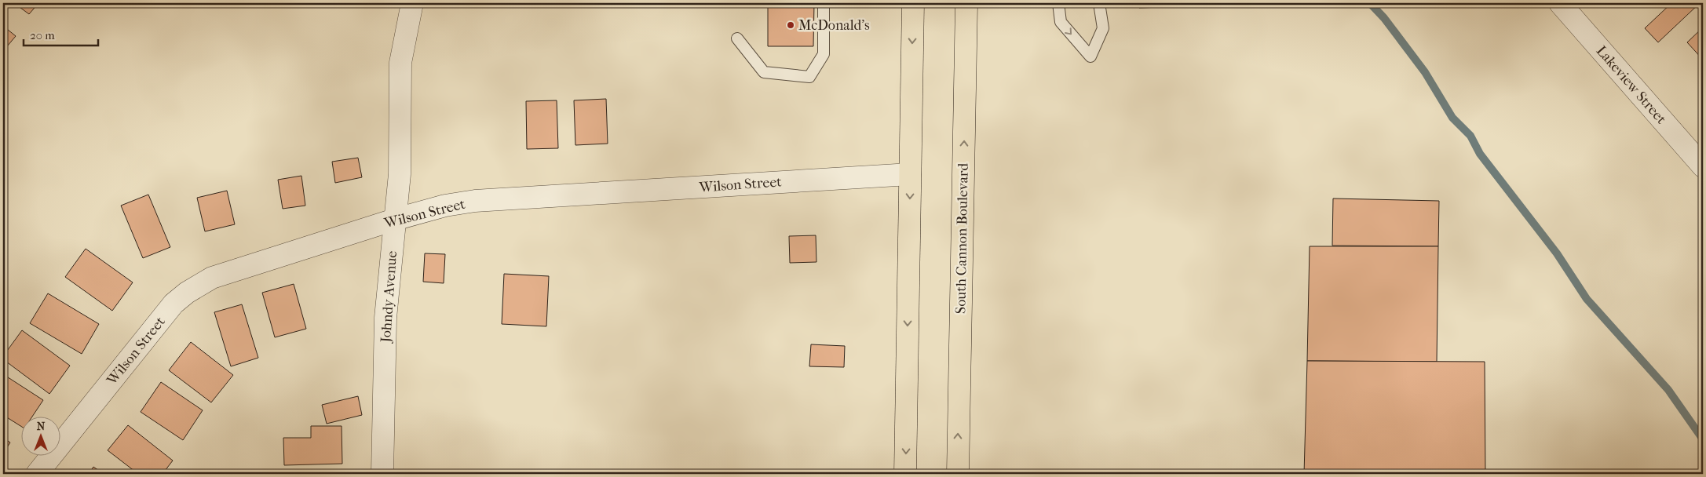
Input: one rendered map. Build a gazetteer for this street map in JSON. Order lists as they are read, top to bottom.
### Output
{
  "streets": {
    "main road": ["South Cannon Boulevard"],
    "street": ["Lakeview Street", "Wilson Street", "Johndy Avenue"]
  },
  "crossings": [
    ["Wilson Street", "Johndy Avenue"]
  ],
  "places": ["McDonald's"],
  "scale_bar": "20 m",
  "north": "top"
}
